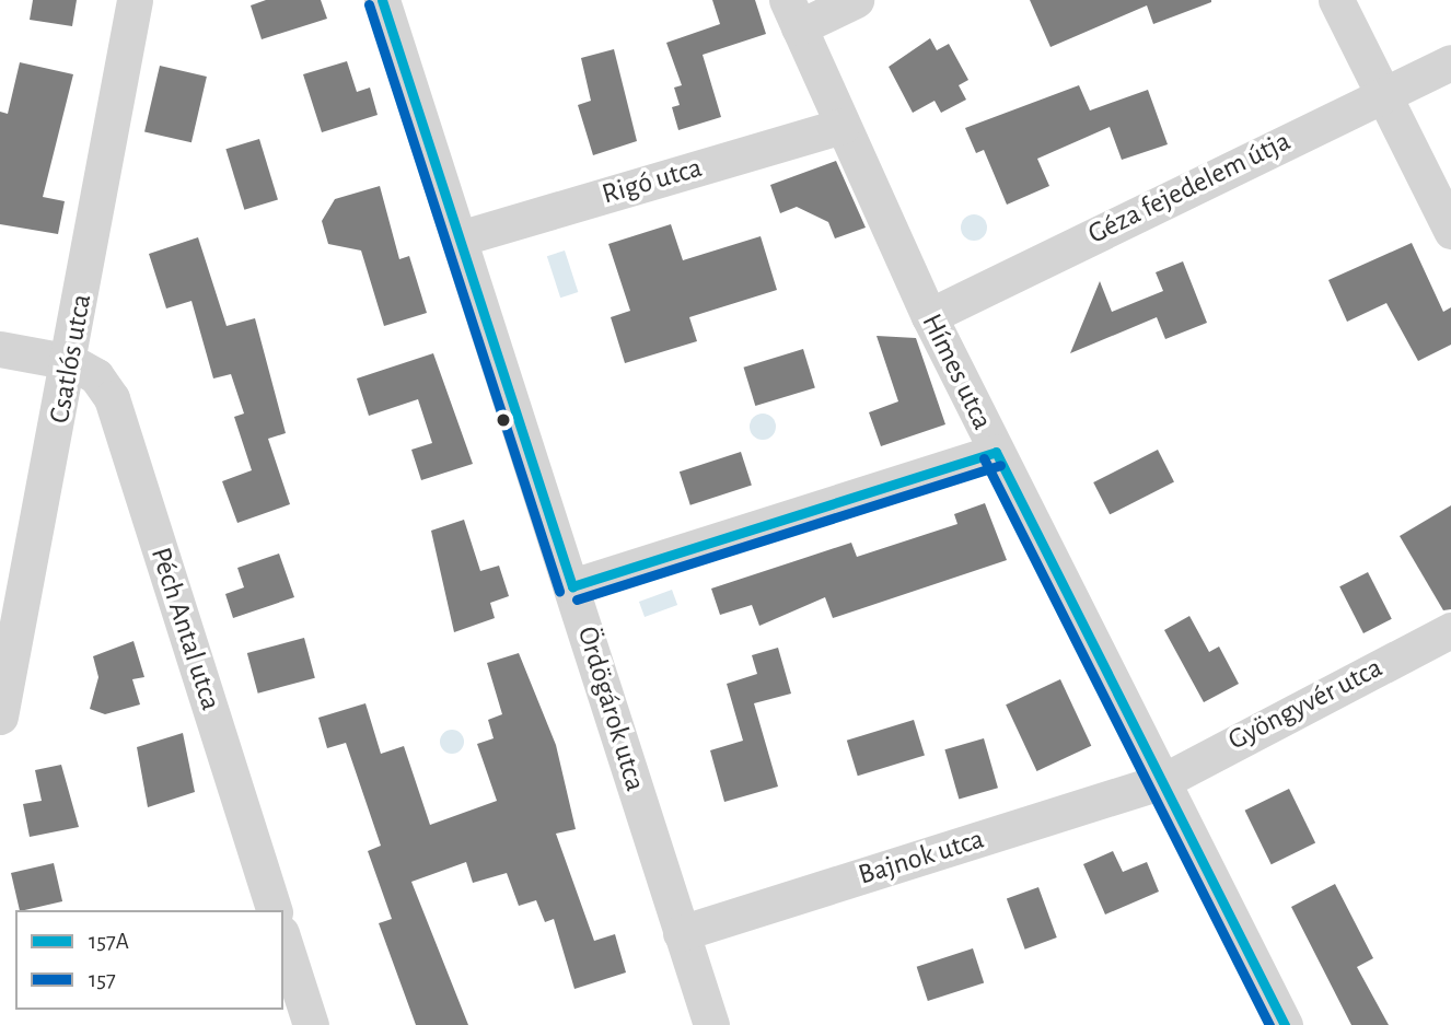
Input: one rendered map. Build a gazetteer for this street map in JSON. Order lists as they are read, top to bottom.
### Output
{
  "streets": {
    "street": [
      "Rigó utca",
      "Géza fejedelem útja",
      "Csatlós utca",
      "Hímes utca",
      "Péch Antal utca",
      "Gyöngyvér utca",
      "Ördögárok utca",
      "Bajnok utca"
    ]
  },
  "crossings": [
    ["Rigó utca", "Hímes utca"],
    ["Rigó utca", "Ördögárok utca"],
    ["Géza fejedelem útja", "Hímes utca"],
    ["Csatlós utca", "Péch Antal utca"],
    ["Hímes utca", "Gyöngyvér utca"],
    ["Hímes utca", "Bajnok utca"],
    ["Gyöngyvér utca", "Bajnok utca"],
    ["Ördögárok utca", "Bajnok utca"]
  ],
  "lines": ["transit line 157A", "transit line 157"],
  "legend": ["157A", "157"]
}
